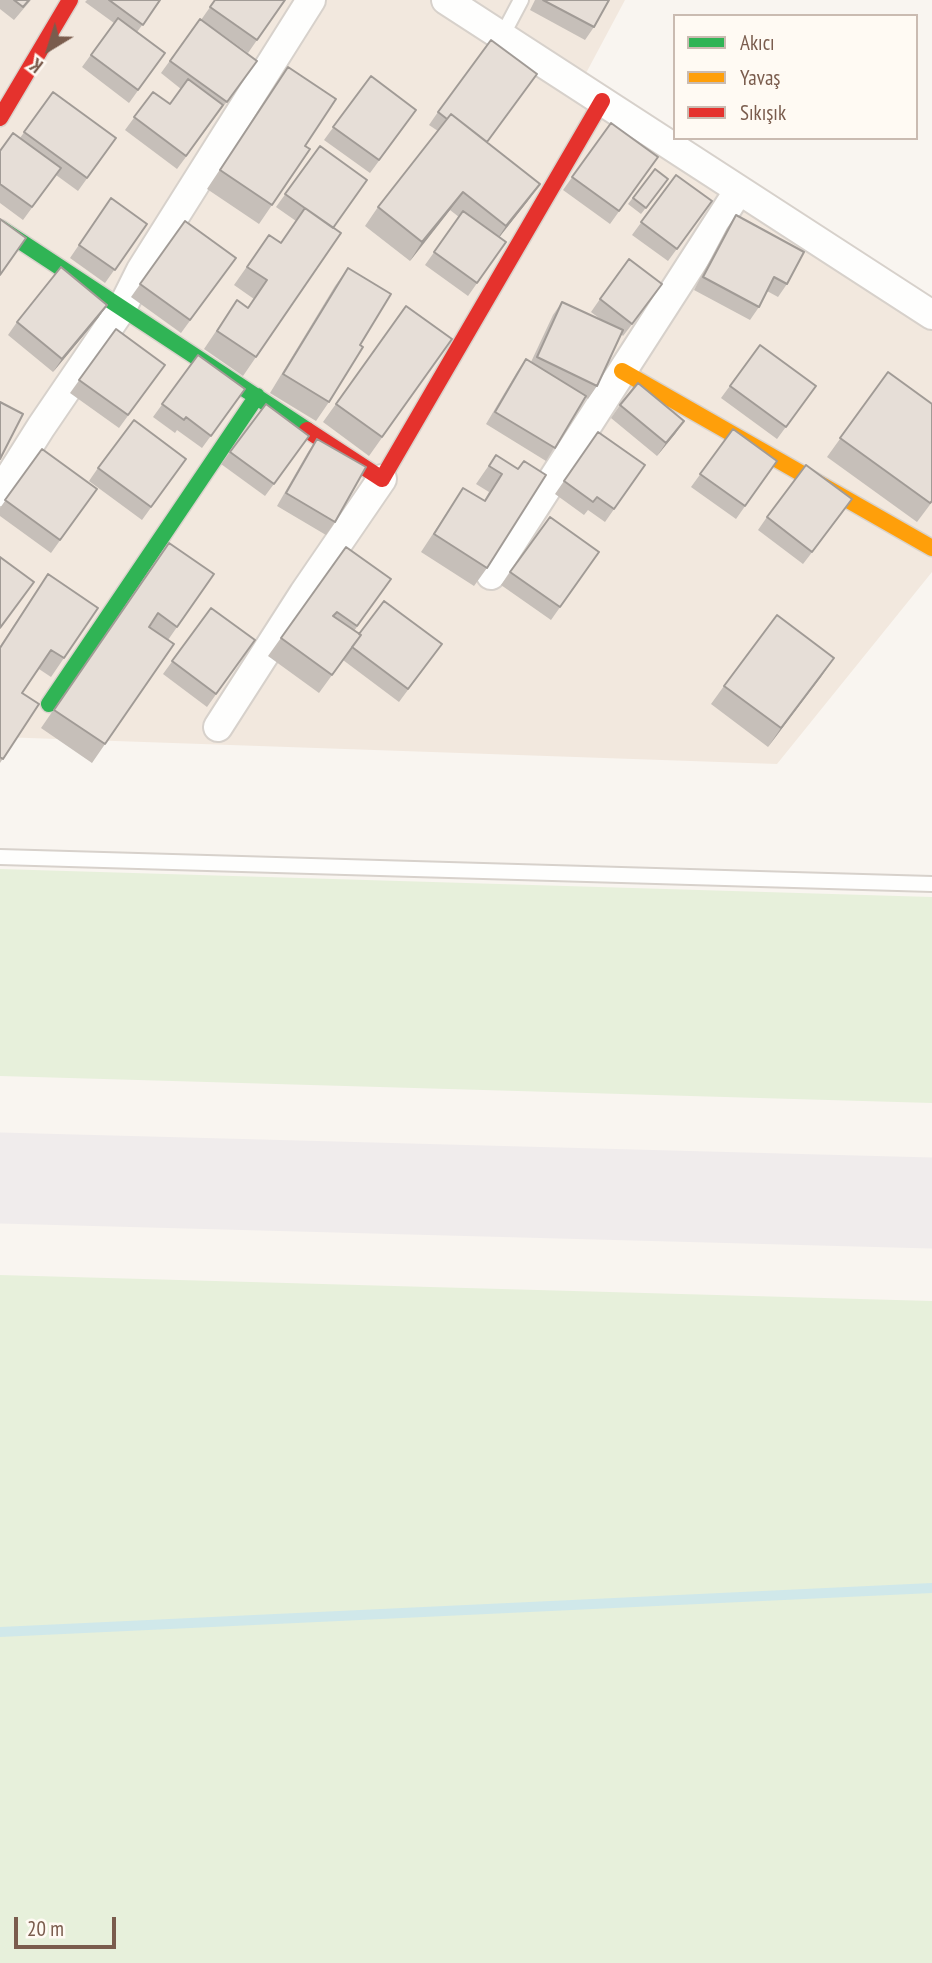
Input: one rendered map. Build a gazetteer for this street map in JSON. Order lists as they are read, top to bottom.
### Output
{
  "legend": ["Akıcı", "Yavaş", "Sıkışık"],
  "scale_bar": "20 m",
  "north": "bottom left"
}
